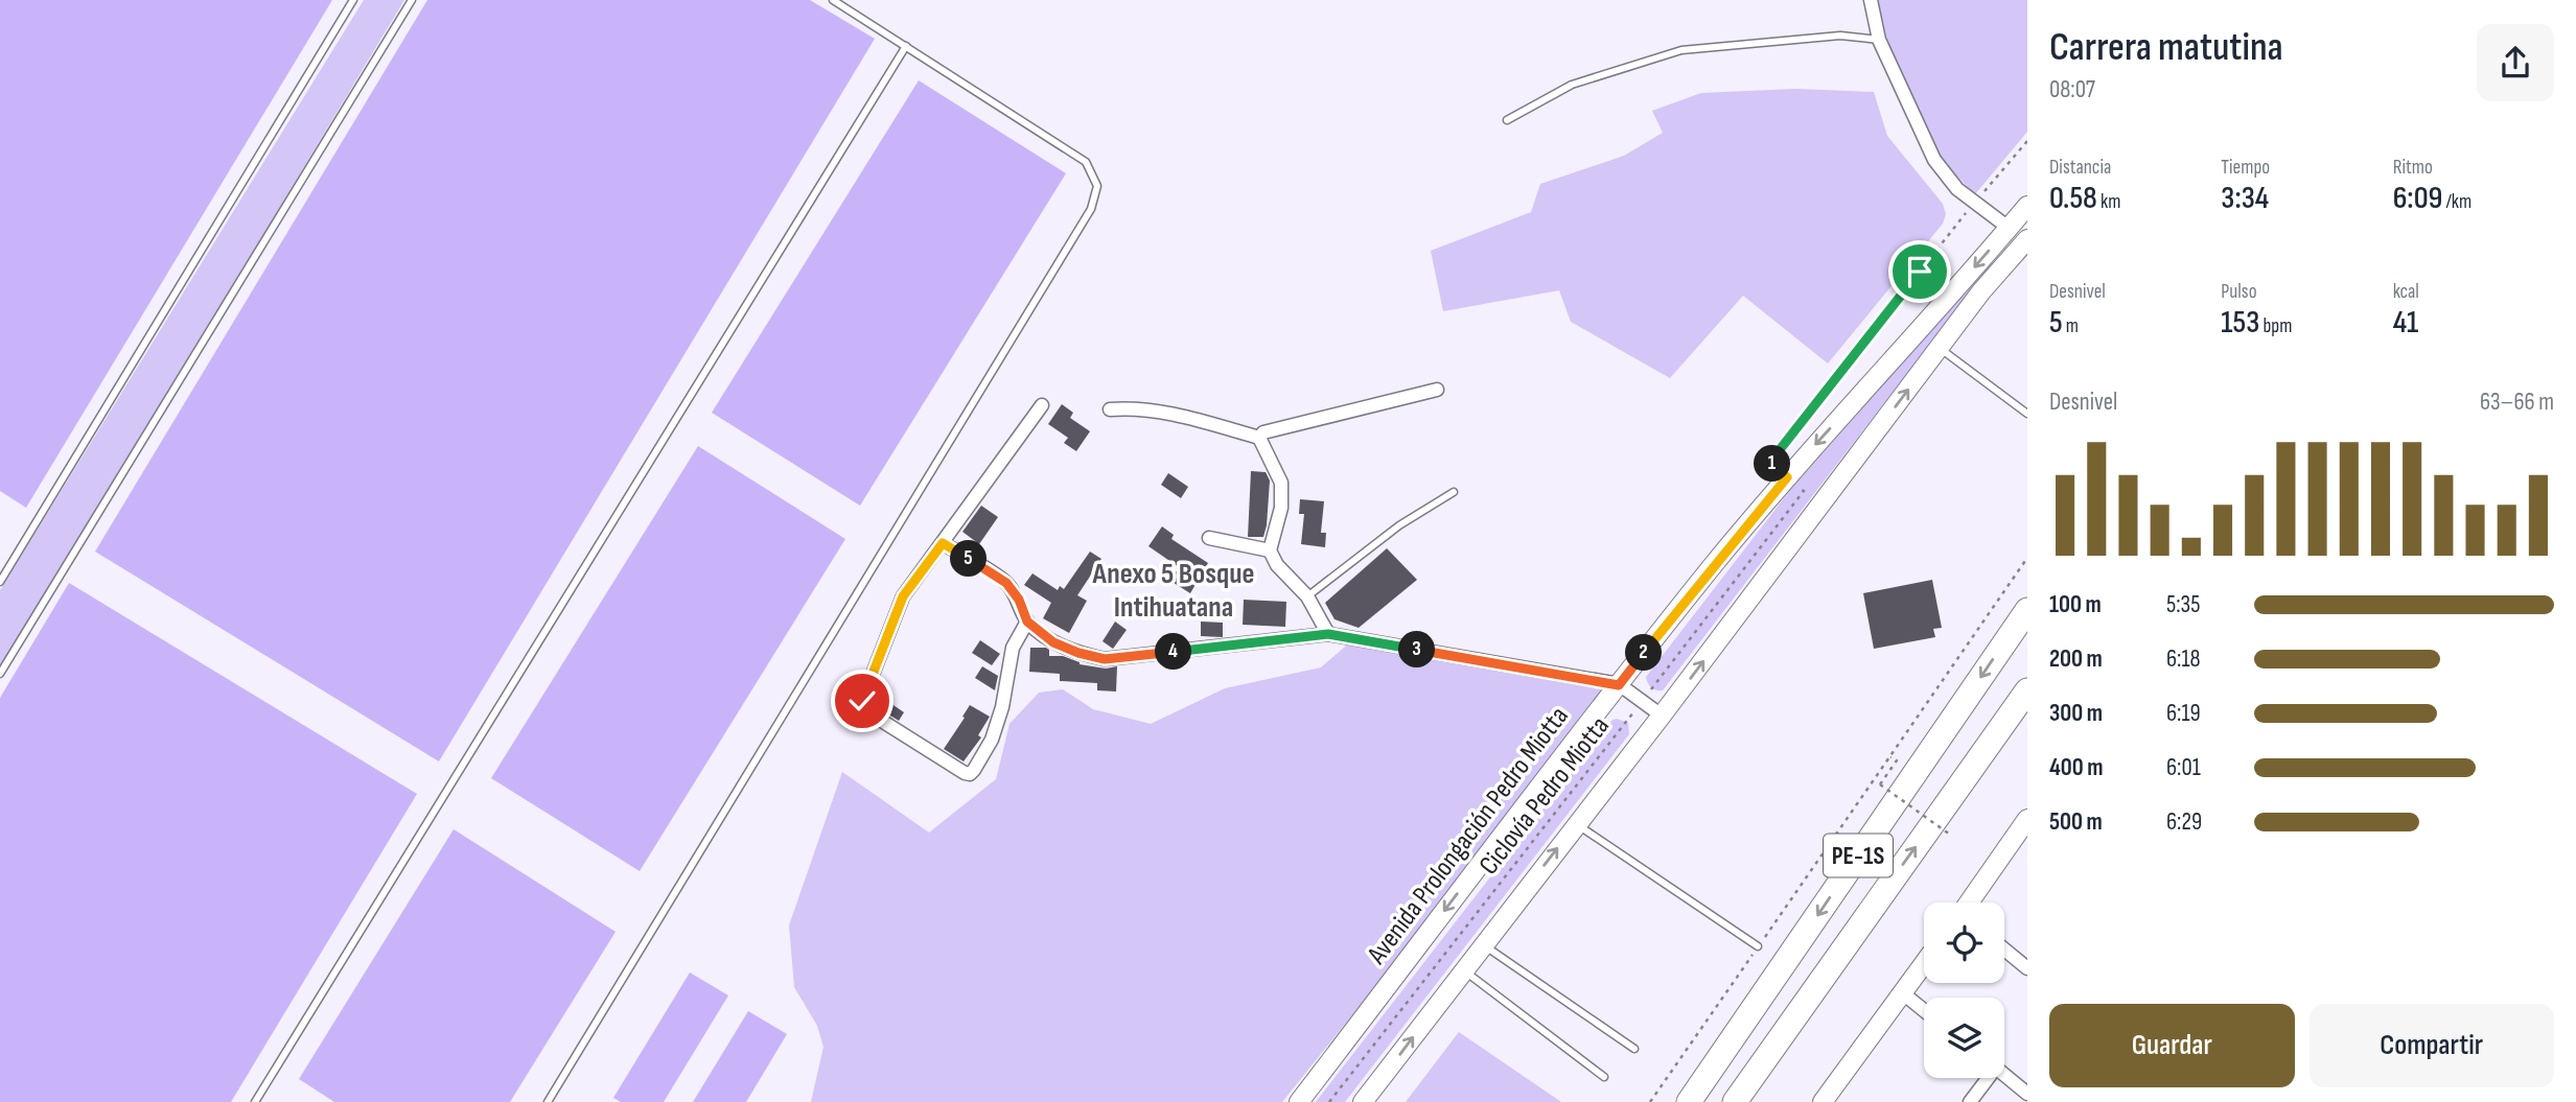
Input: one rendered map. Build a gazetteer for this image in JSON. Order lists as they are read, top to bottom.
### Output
{
  "streets": {
    "highway": ["PE-1S"],
    "main road": ["Avenida Prolongación Pedro Miotta"],
    "path": ["Ciclovía Pedro Miotta"]
  },
  "crossings": [
    ["Ciclovía Pedro Miotta", "Avenida Prolongación Pedro Miotta"]
  ],
  "districts": ["Anexo 5 Bosque Intihuatana"],
  "page": {
    "heading": ["Carrera matutina", "08:07"],
    "stats": [
      ["Distancia", "0.58 km"],
      ["Tiempo", "3:34"],
      ["Ritmo", "6:09 /km"],
      ["Desnivel", "5 m"],
      ["Pulso", "153 bpm"],
      ["kcal", "41"]
    ],
    "chart": ["Desnivel", "63–66 m"],
    "pins": [
      "1",
      "5",
      "3",
      "4",
      "2"
    ],
    "list": [
      {
        "name": "100 m",
        "note": "5:35"
      },
      {
        "name": "200 m",
        "note": "6:18"
      },
      {
        "name": "300 m",
        "note": "6:19"
      },
      {
        "name": "400 m",
        "note": "6:01"
      },
      {
        "name": "500 m",
        "note": "6:29"
      }
    ],
    "buttons": ["Guardar", "Compartir"]
  }
}
